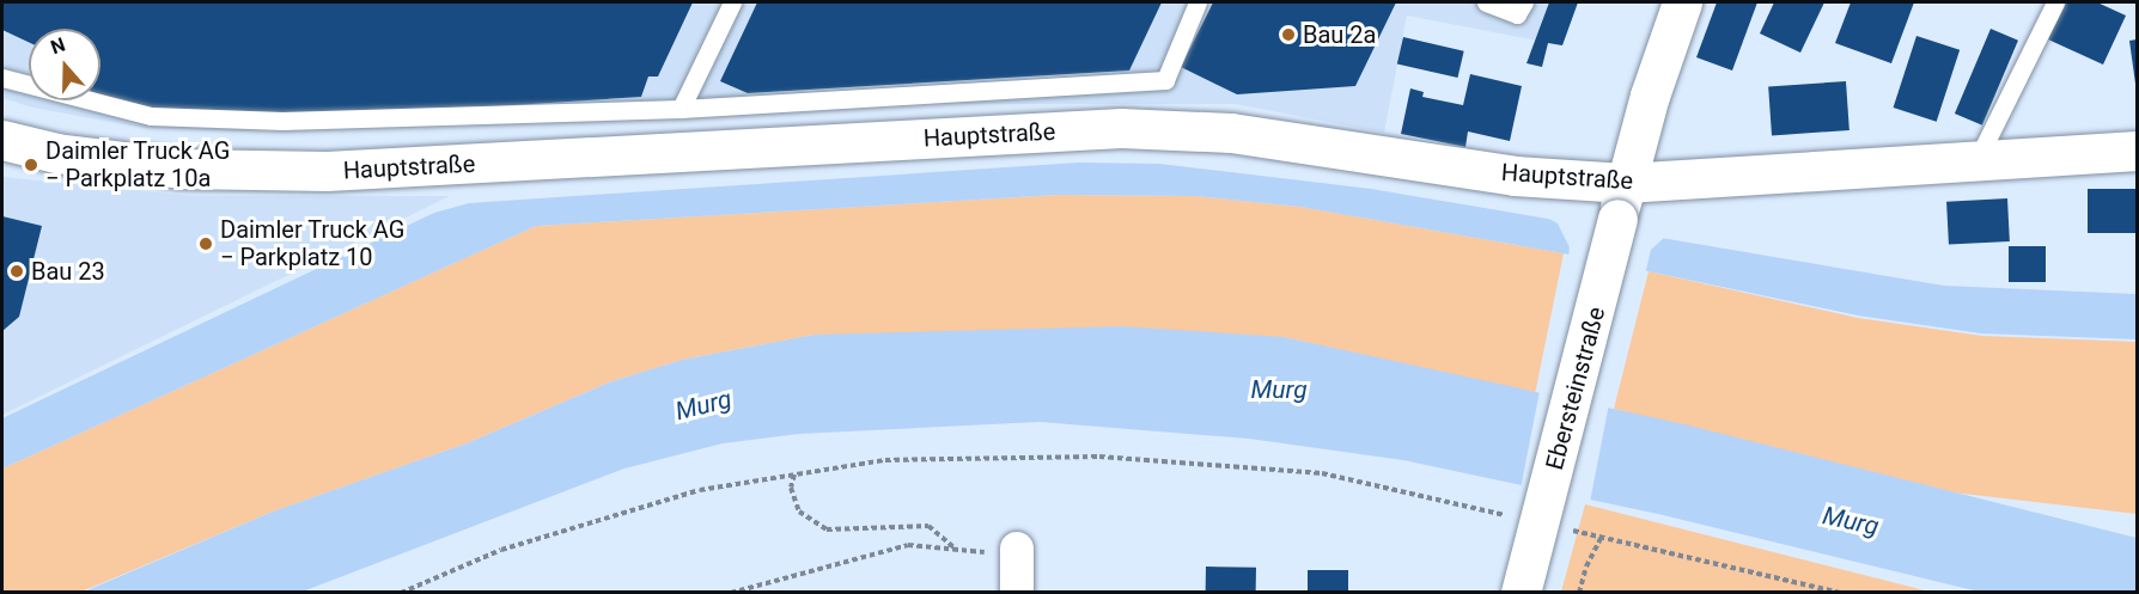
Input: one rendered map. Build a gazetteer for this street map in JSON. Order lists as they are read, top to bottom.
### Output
{
  "streets": {
    "street": ["Hauptstraße", "Ebersteinstraße"]
  },
  "crossings": [
    ["Hauptstraße", "Ebersteinstraße"]
  ],
  "water": ["Murg"],
  "places": [
    "Bau 2a",
    "Daimler Truck AG − Parkplatz 10a",
    "Daimler Truck AG − Parkplatz 10",
    "Bau 23"
  ],
  "north": "top"
}
